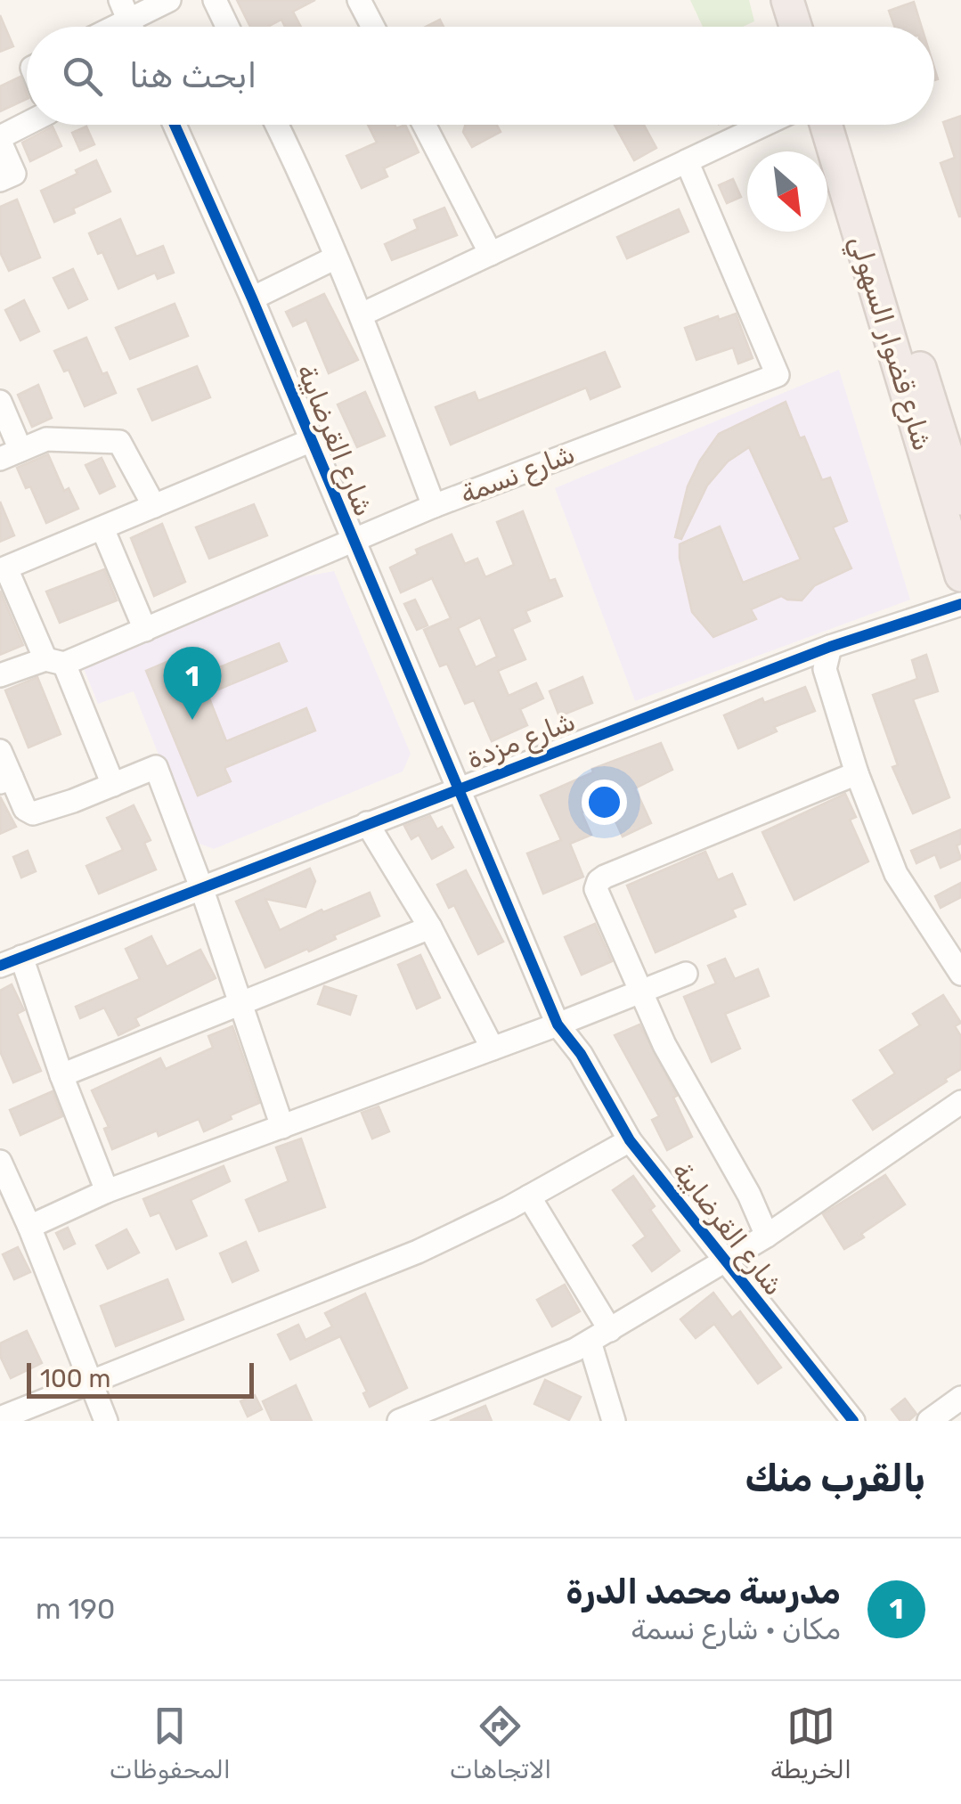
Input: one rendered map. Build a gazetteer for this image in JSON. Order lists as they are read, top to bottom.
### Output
{
  "streets": {
    "highway": ["شارع قضوار السهولي"],
    "street": ["شارع القرضابية", "شارع نسمة", "شارع مزدة"]
  },
  "crossings": [
    ["شارع القرضابية", "شارع نسمة"],
    ["شارع القرضابية", "شارع مزدة"]
  ],
  "scale_bar": "100 m",
  "north": "bottom right",
  "page": {
    "search": "ابحث هنا",
    "pins": "1",
    "scale": "100 m",
    "heading": "بالقرب منك",
    "list": [
      {
        "mark": "1",
        "name": "مدرسة محمد الدرة",
        "note": "مكان · شارع نسمة",
        "value": "190 m"
      }
    ],
    "nav": ["الخريطة", "الاتجاهات", "المحفوظات"]
  }
}
